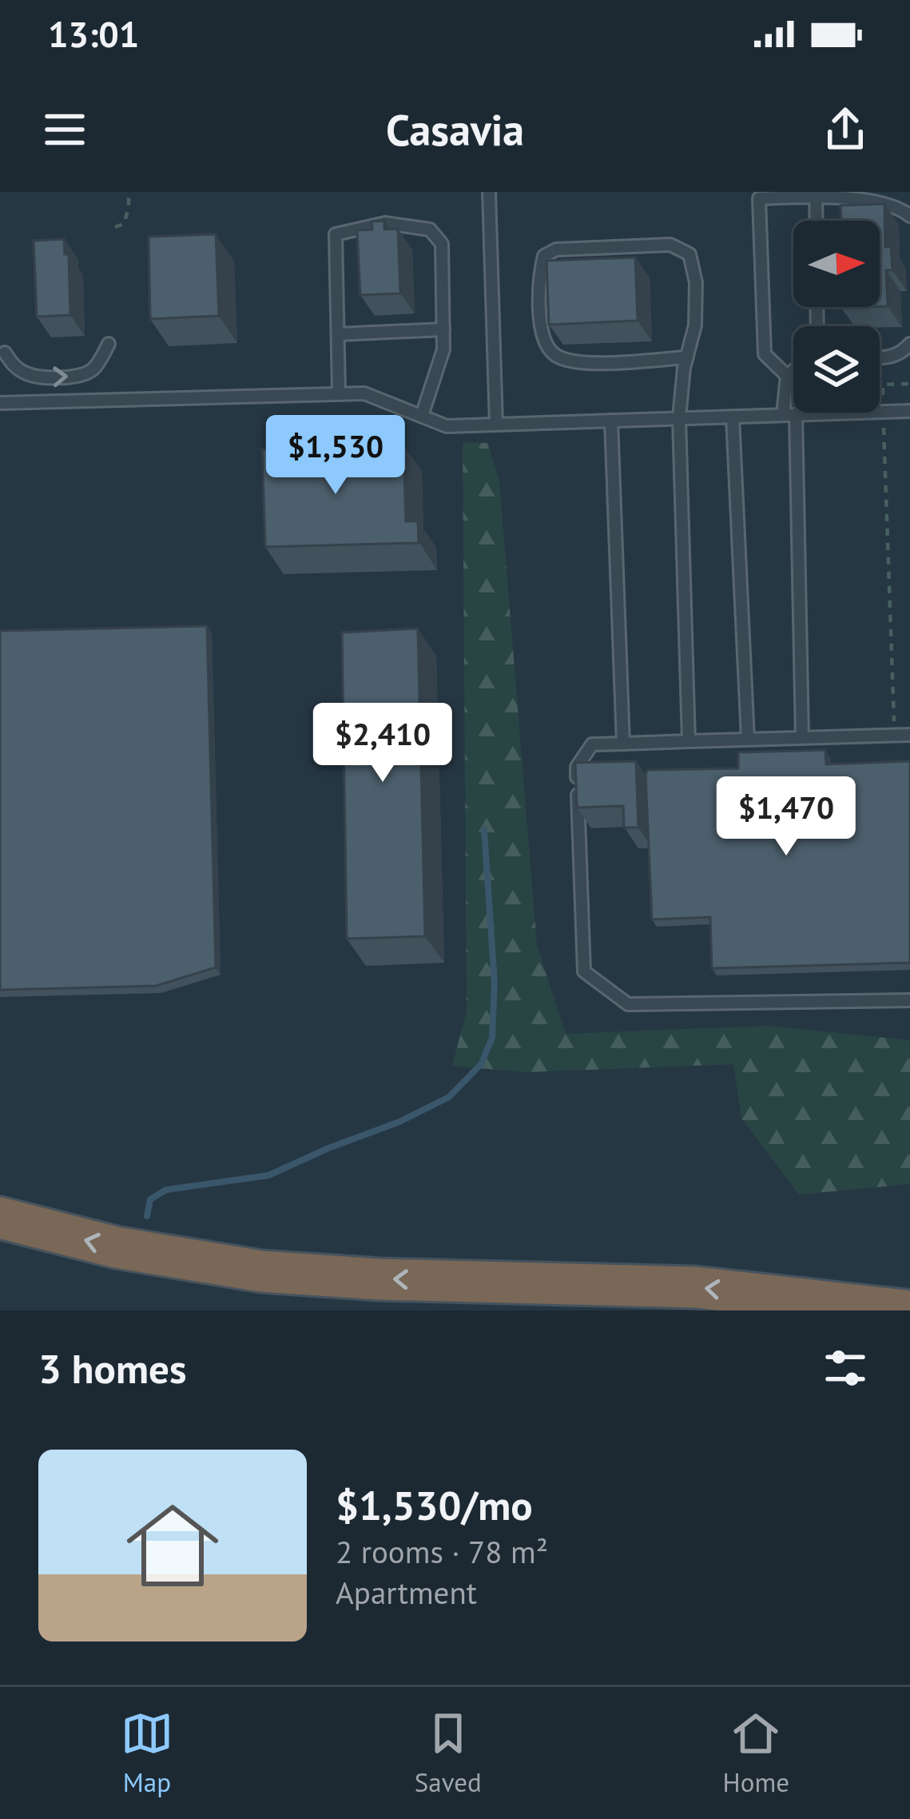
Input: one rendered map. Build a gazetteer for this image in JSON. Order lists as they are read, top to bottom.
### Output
{
  "north": "right",
  "page": {
    "status": "13:01",
    "header": "Casavia",
    "price": ["$1,530", "$2,410", "$1,470"],
    "heading": "3 homes",
    "list": [
      {
        "name": "$1,530/mo",
        "note": "2 rooms · 78 m² · Apartment"
      }
    ],
    "tabs": ["Map", "Saved", "Home"]
  }
}
